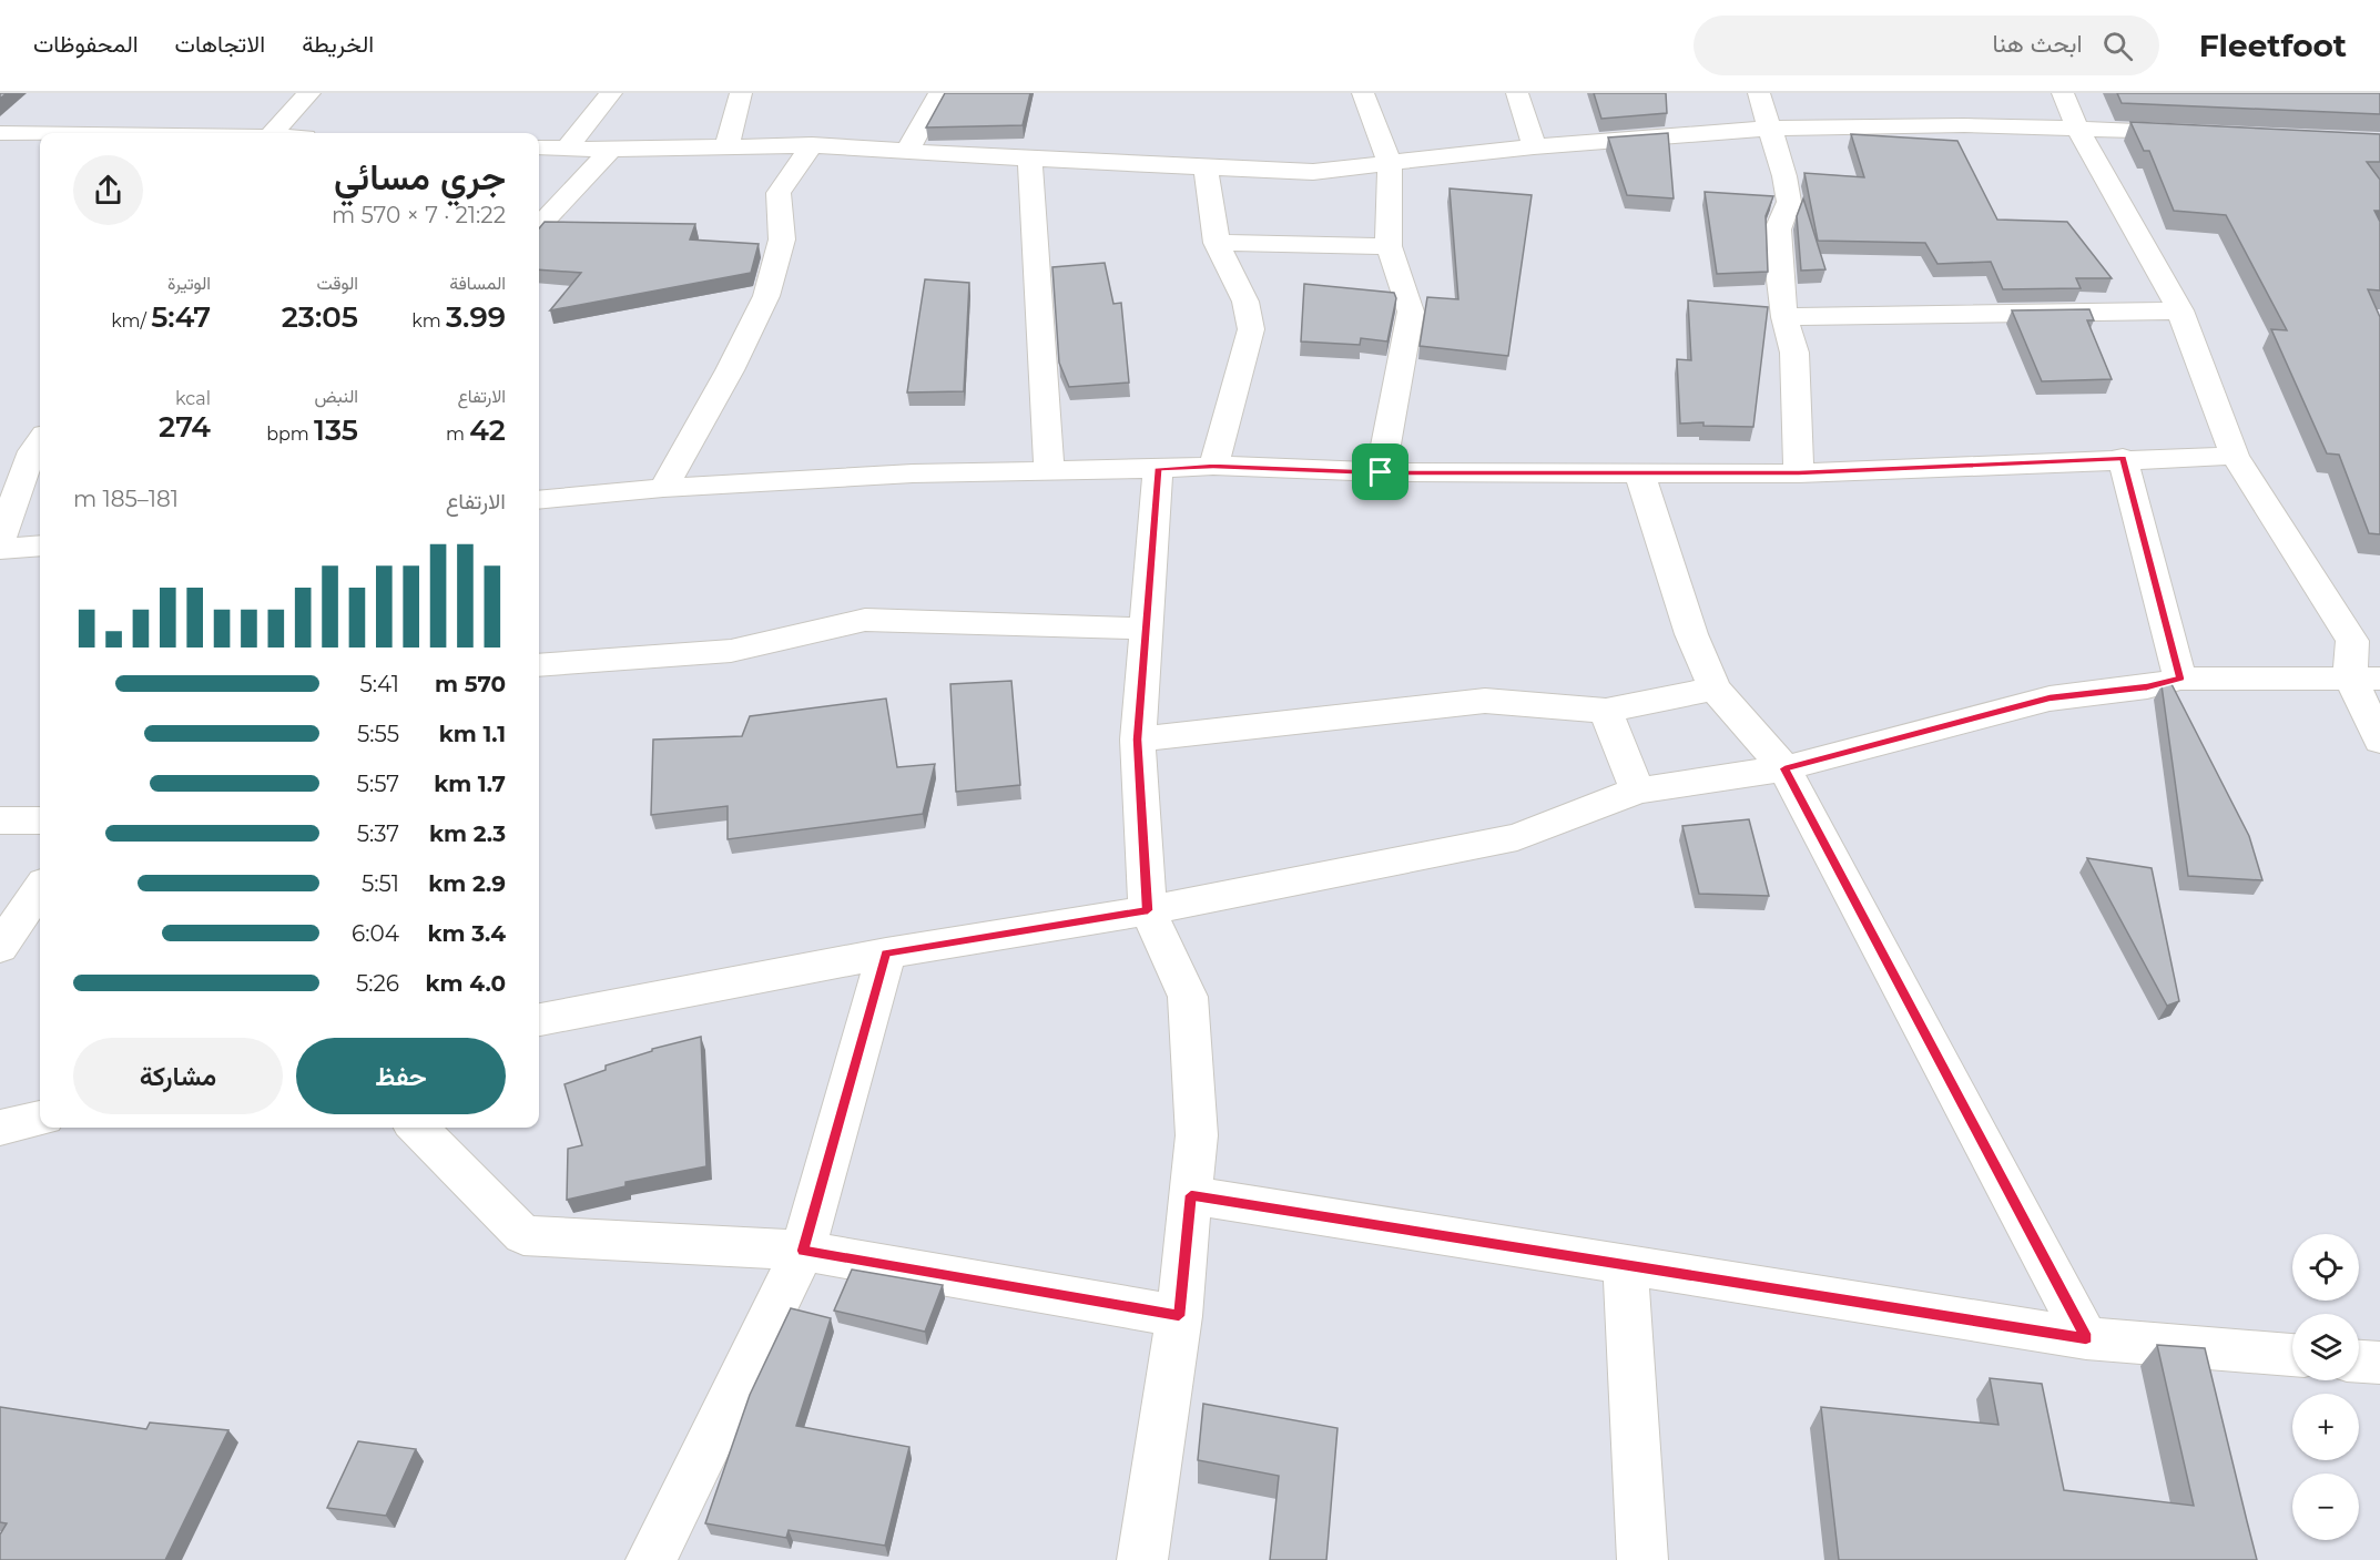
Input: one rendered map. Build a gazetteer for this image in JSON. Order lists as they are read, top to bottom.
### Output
{
  "page": {
    "header": "Fleetfoot",
    "search": "ابحث هنا",
    "nav": ["الخريطة", "الاتجاهات", "المحفوظات"],
    "heading": ["جري مسائي", "21:22 · 7 × 570 m"],
    "stats": [
      ["المسافة", "3.99 km"],
      ["الوقت", "23:05"],
      ["الوتيرة", "5:47 /km"],
      ["الارتفاع", "42 m"],
      ["النبض", "135 bpm"],
      ["kcal", "274"]
    ],
    "chart": ["الارتفاع", "181–185 m"],
    "list": [
      {
        "name": "570 m",
        "note": "5:41"
      },
      {
        "name": "1.1 km",
        "note": "5:55"
      },
      {
        "name": "1.7 km",
        "note": "5:57"
      },
      {
        "name": "2.3 km",
        "note": "5:37"
      },
      {
        "name": "2.9 km",
        "note": "5:51"
      },
      {
        "name": "3.4 km",
        "note": "6:04"
      },
      {
        "name": "4.0 km",
        "note": "5:26"
      }
    ],
    "buttons": ["حفظ", "مشاركة"],
    "map_buttons": ["+", "−"]
  }
}
